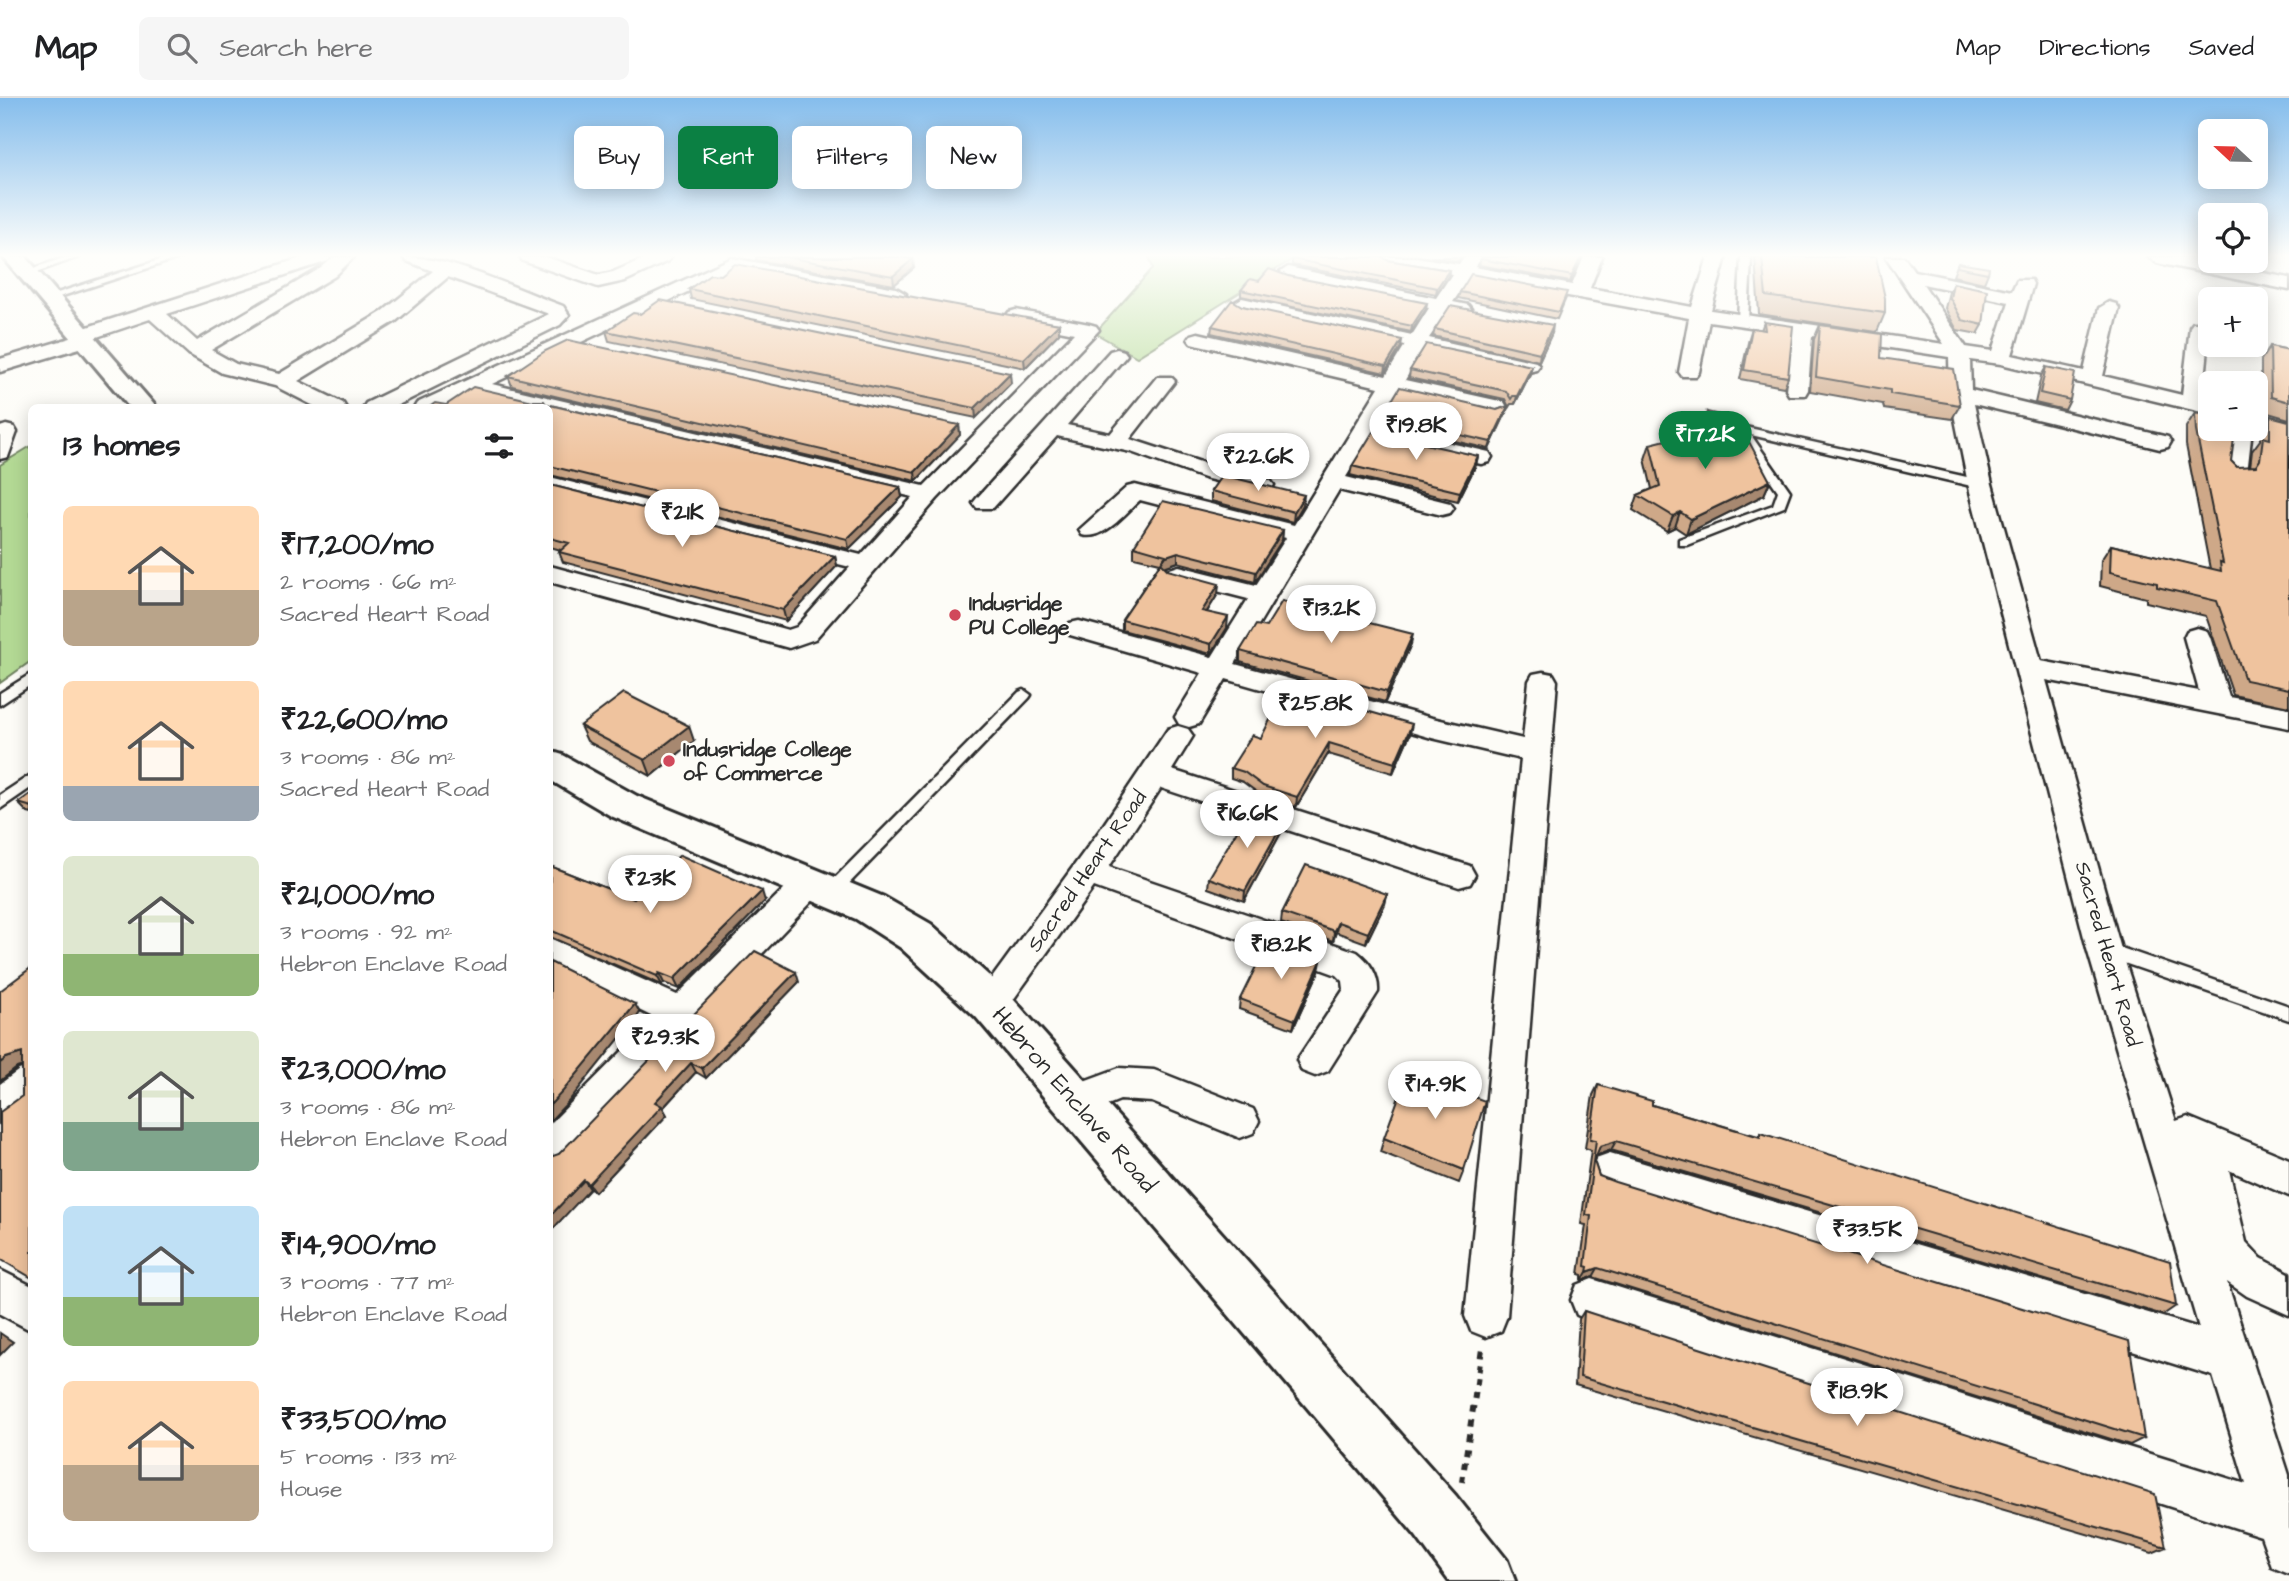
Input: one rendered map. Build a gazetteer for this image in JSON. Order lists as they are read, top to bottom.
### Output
{
  "streets": {
    "street": ["Sacred Heart Road", "Hebron Enclave Road"]
  },
  "crossings": [
    ["Sacred Heart Road", "Hebron Enclave Road"]
  ],
  "places": ["Indusridge PU College", "Indusridge College of Commerce"],
  "north": "left",
  "page": {
    "header": "Map",
    "search": "Search here",
    "nav": ["Map", "Directions", "Saved"],
    "map_buttons": ["+", "−"],
    "chip": [
      "Buy",
      "Rent",
      "Filters",
      "New"
    ],
    "price": [
      "₹19.8K",
      "₹17.2K",
      "₹22.6K",
      "₹21K",
      "₹13.2K",
      "₹25.8K",
      "₹16.6K",
      "₹23K",
      "₹18.2K",
      "₹29.3K",
      "₹14.9K",
      "₹33.5K",
      "₹18.9K"
    ],
    "heading": "13 homes",
    "list": [
      {
        "name": "₹17,200/mo",
        "note": "2 rooms · 66 m² · Sacred Heart Road"
      },
      {
        "name": "₹22,600/mo",
        "note": "3 rooms · 86 m² · Sacred Heart Road"
      },
      {
        "name": "₹21,000/mo",
        "note": "3 rooms · 92 m² · Hebron Enclave Road"
      },
      {
        "name": "₹23,000/mo",
        "note": "3 rooms · 86 m² · Hebron Enclave Road"
      },
      {
        "name": "₹14,900/mo",
        "note": "3 rooms · 77 m² · Hebron Enclave Road"
      },
      {
        "name": "₹33,500/mo",
        "note": "5 rooms · 133 m² · House"
      }
    ]
  }
}
